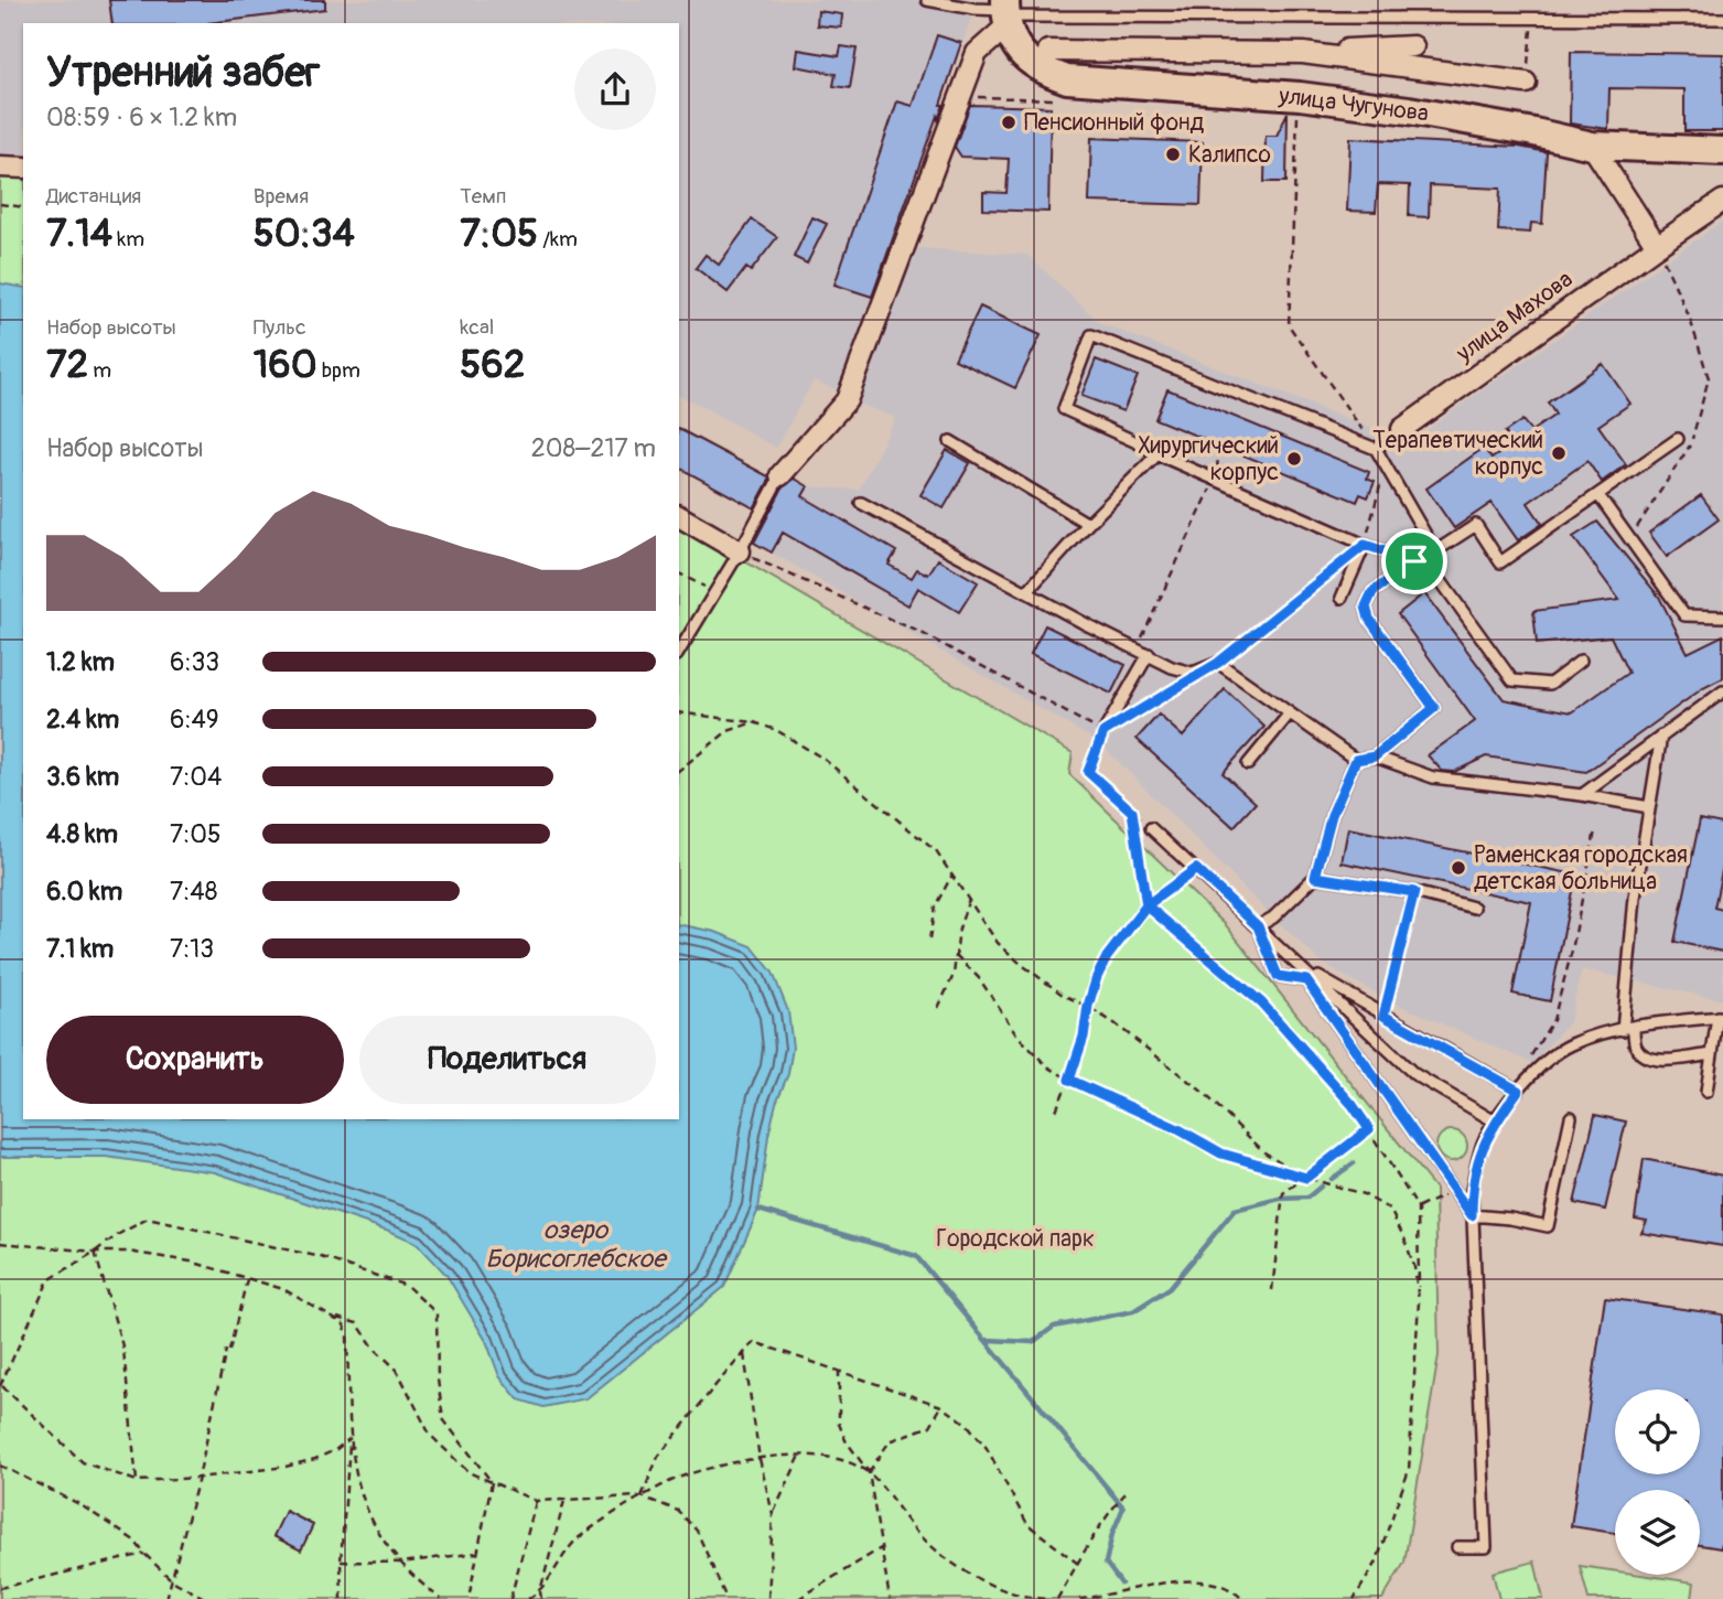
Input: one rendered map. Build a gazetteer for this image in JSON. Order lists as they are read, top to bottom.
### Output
{
  "streets": {
    "main road": ["улица Чугунова"],
    "street": ["улица Махова"]
  },
  "water": ["озеро Борисоглебское"],
  "parks": ["Городской парк"],
  "places": [
    "Пенсионный фонд",
    "Калипсо",
    "Терапевтический корпус",
    "Хирургический корпус",
    "Раменская городская детская больница"
  ],
  "page": {
    "heading": ["Утренний забег", "08:59 · 6 × 1.2 km"],
    "stats": [
      ["Дистанция", "7.14 km"],
      ["Время", "50:34"],
      ["Темп", "7:05 /km"],
      ["Набор высоты", "72 m"],
      ["Пульс", "160 bpm"],
      ["kcal", "562"]
    ],
    "chart": ["Набор высоты", "208–217 m"],
    "list": [
      {
        "name": "1.2 km",
        "note": "6:33"
      },
      {
        "name": "2.4 km",
        "note": "6:49"
      },
      {
        "name": "3.6 km",
        "note": "7:04"
      },
      {
        "name": "4.8 km",
        "note": "7:05"
      },
      {
        "name": "6.0 km",
        "note": "7:48"
      },
      {
        "name": "7.1 km",
        "note": "7:13"
      }
    ],
    "buttons": ["Сохранить", "Поделиться"]
  }
}
